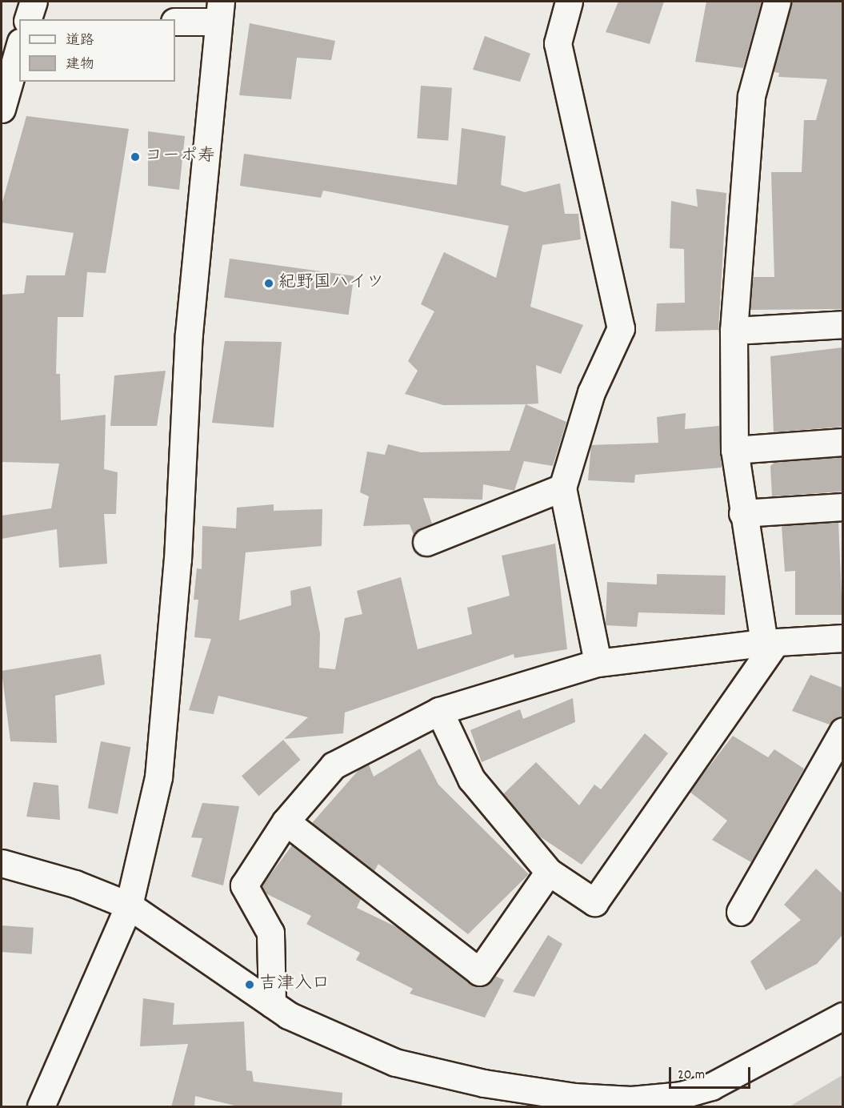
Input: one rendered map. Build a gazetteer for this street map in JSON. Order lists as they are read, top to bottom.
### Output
{
  "places": ["コーポ寿", "紀野国ハイツ", "吉津入口"],
  "legend": ["道路", "建物"],
  "scale_bar": "20 m"
}
